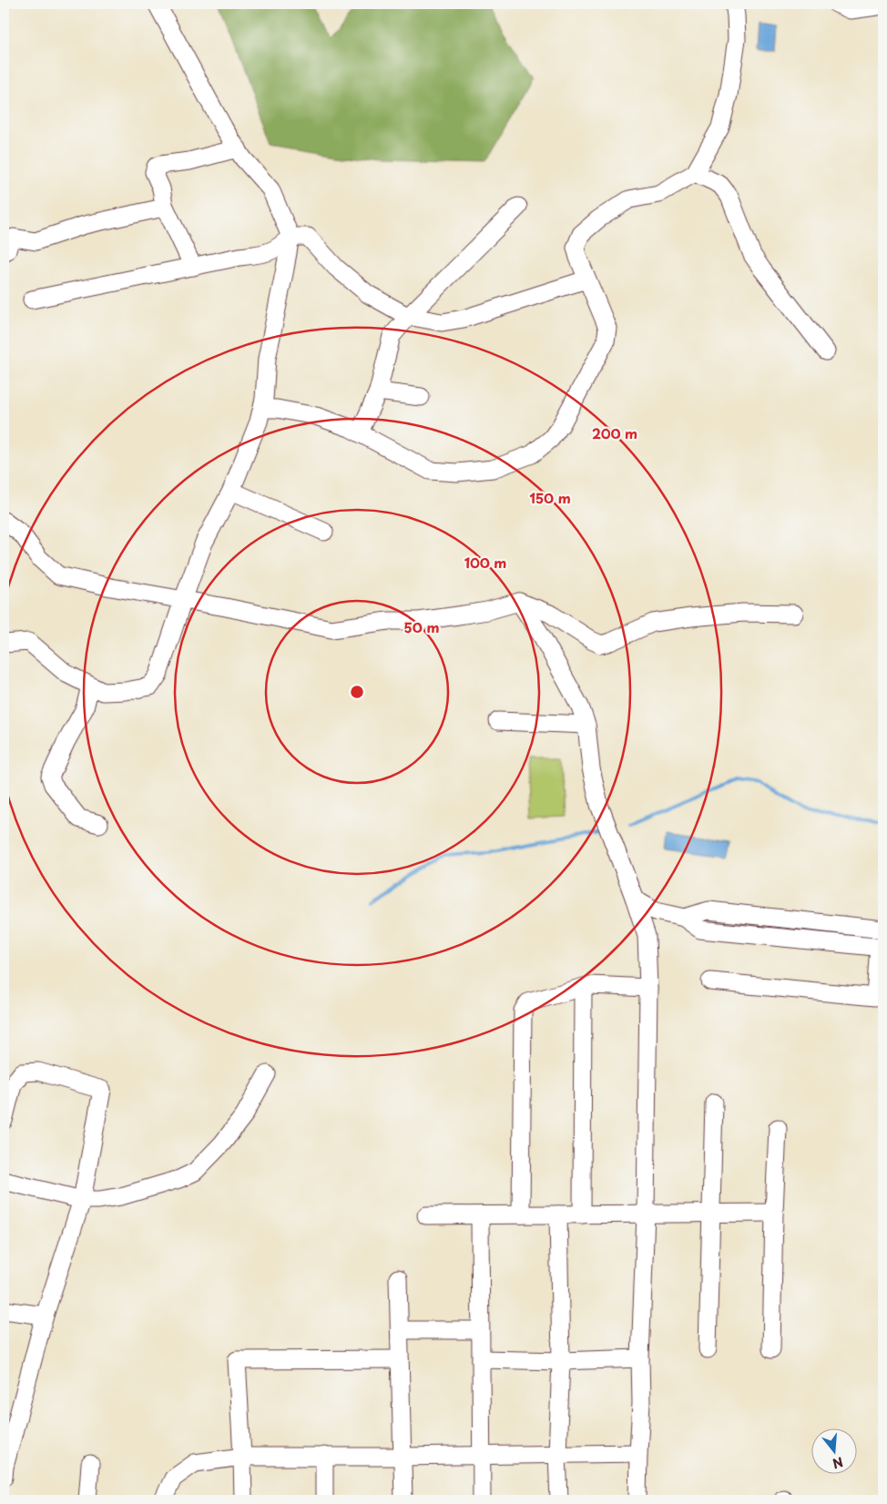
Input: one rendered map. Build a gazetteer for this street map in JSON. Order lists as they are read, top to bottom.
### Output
{
  "north": "bottom",
  "rings": [
    "200 m",
    "150 m",
    "100 m",
    "50 m"
  ]
}
